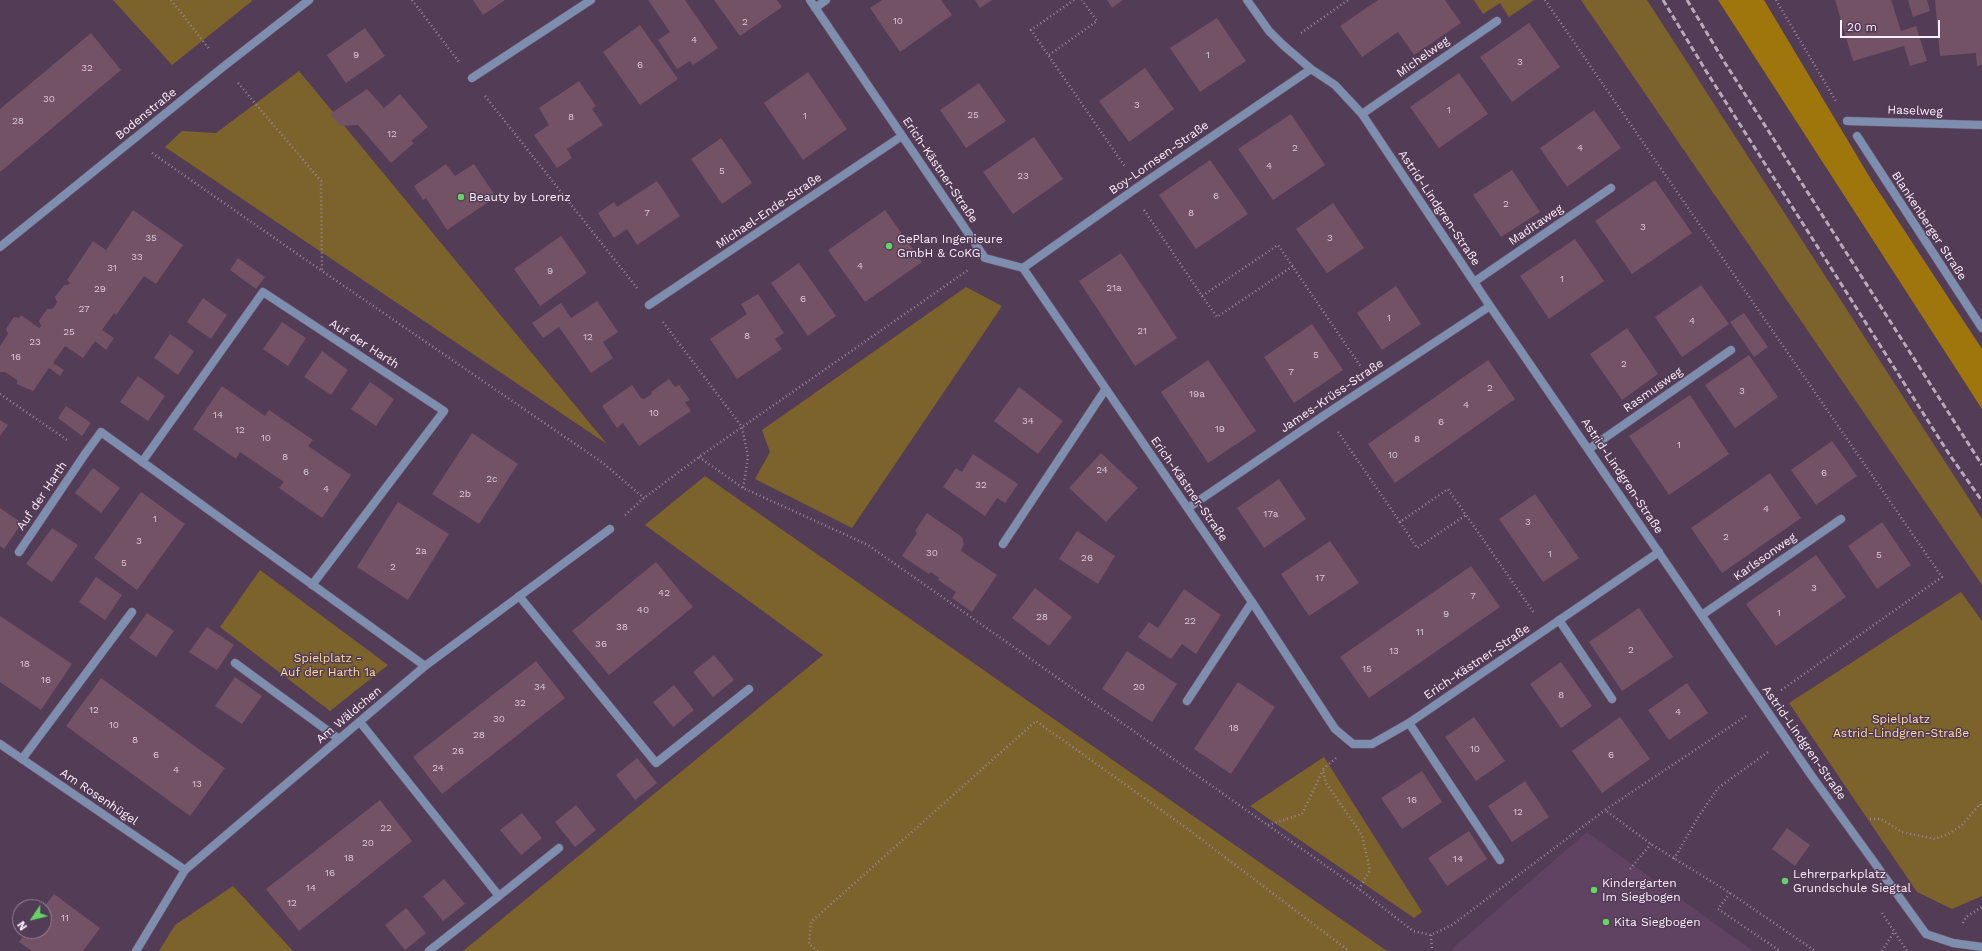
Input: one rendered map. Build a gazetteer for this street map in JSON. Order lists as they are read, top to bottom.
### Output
{
  "streets": {
    "street": [
      "Michelweg",
      "Haselweg",
      "Bodenstraße",
      "Boy-Lornsen-Straße",
      "Erich-Kästner-Straße",
      "Astrid-Lindgren-Straße",
      "Michael-Ende-Straße",
      "Maditaweg",
      "Blankenberger Straße",
      "Auf der Harth",
      "Rasmusweg",
      "James-Krüss-Straße",
      "Karlssonweg",
      "Am Wäldchen",
      "Am Rosenhügel"
    ]
  },
  "crossings": [
    ["Michelweg", "Astrid-Lindgren-Straße"],
    ["Boy-Lornsen-Straße", "Erich-Kästner-Straße"],
    ["Boy-Lornsen-Straße", "Astrid-Lindgren-Straße"],
    ["Erich-Kästner-Straße", "Astrid-Lindgren-Straße"],
    ["Erich-Kästner-Straße", "Michael-Ende-Straße"],
    ["Erich-Kästner-Straße", "James-Krüss-Straße"],
    ["Astrid-Lindgren-Straße", "Maditaweg"],
    ["Astrid-Lindgren-Straße", "Rasmusweg"],
    ["Astrid-Lindgren-Straße", "James-Krüss-Straße"],
    ["Astrid-Lindgren-Straße", "Karlssonweg"],
    ["Auf der Harth", "Am Wäldchen"],
    ["Am Wäldchen", "Am Rosenhügel"]
  ],
  "parks": ["Spielplatz - Auf der Harth 1a", "Spielplatz Astrid-Lindgren-Straße"],
  "places": [
    "Beauty by Lorenz",
    "GePlan Ingenieure GmbH & CoKG",
    "Lehrerparkplatz Grundschule Siegtal",
    "Kindergarten Im Siegbogen",
    "Kita Siegbogen"
  ],
  "house_numbers": [
    "10",
    "2",
    "4",
    "9",
    "1",
    "3",
    "6",
    "32",
    "30",
    "3",
    "1",
    "25",
    "1",
    "8",
    "28",
    "12",
    "2",
    "4",
    "4",
    "5",
    "23",
    "6",
    "2",
    "7",
    "8",
    "3",
    "35",
    "3",
    "33",
    "4",
    "31",
    "9",
    "1",
    "21a",
    "29",
    "6",
    "27",
    "1",
    "4",
    "21",
    "25",
    "8",
    "12",
    "23",
    "5",
    "16",
    "2",
    "7",
    "2",
    "3",
    "19a",
    "4",
    "10",
    "14",
    "34",
    "6",
    "19",
    "12",
    "10",
    "8",
    "1",
    "10",
    "8",
    "24",
    "6",
    "6",
    "2c",
    "32",
    "4",
    "2b",
    "4",
    "17a",
    "1",
    "3",
    "2",
    "3",
    "2a",
    "30",
    "1",
    "5",
    "26",
    "5",
    "2",
    "17",
    "3",
    "42",
    "7",
    "40",
    "1",
    "9",
    "28",
    "22",
    "38",
    "11",
    "36",
    "2",
    "13",
    "18",
    "15",
    "16",
    "34",
    "20",
    "8",
    "32",
    "12",
    "4",
    "30",
    "10",
    "18",
    "28",
    "8",
    "10",
    "26",
    "6",
    "6",
    "24",
    "4",
    "13",
    "16",
    "12",
    "22",
    "20",
    "18",
    "14",
    "16",
    "14",
    "12",
    "11"
  ],
  "scale_bar": "20 m",
  "north": "bottom left"
}
